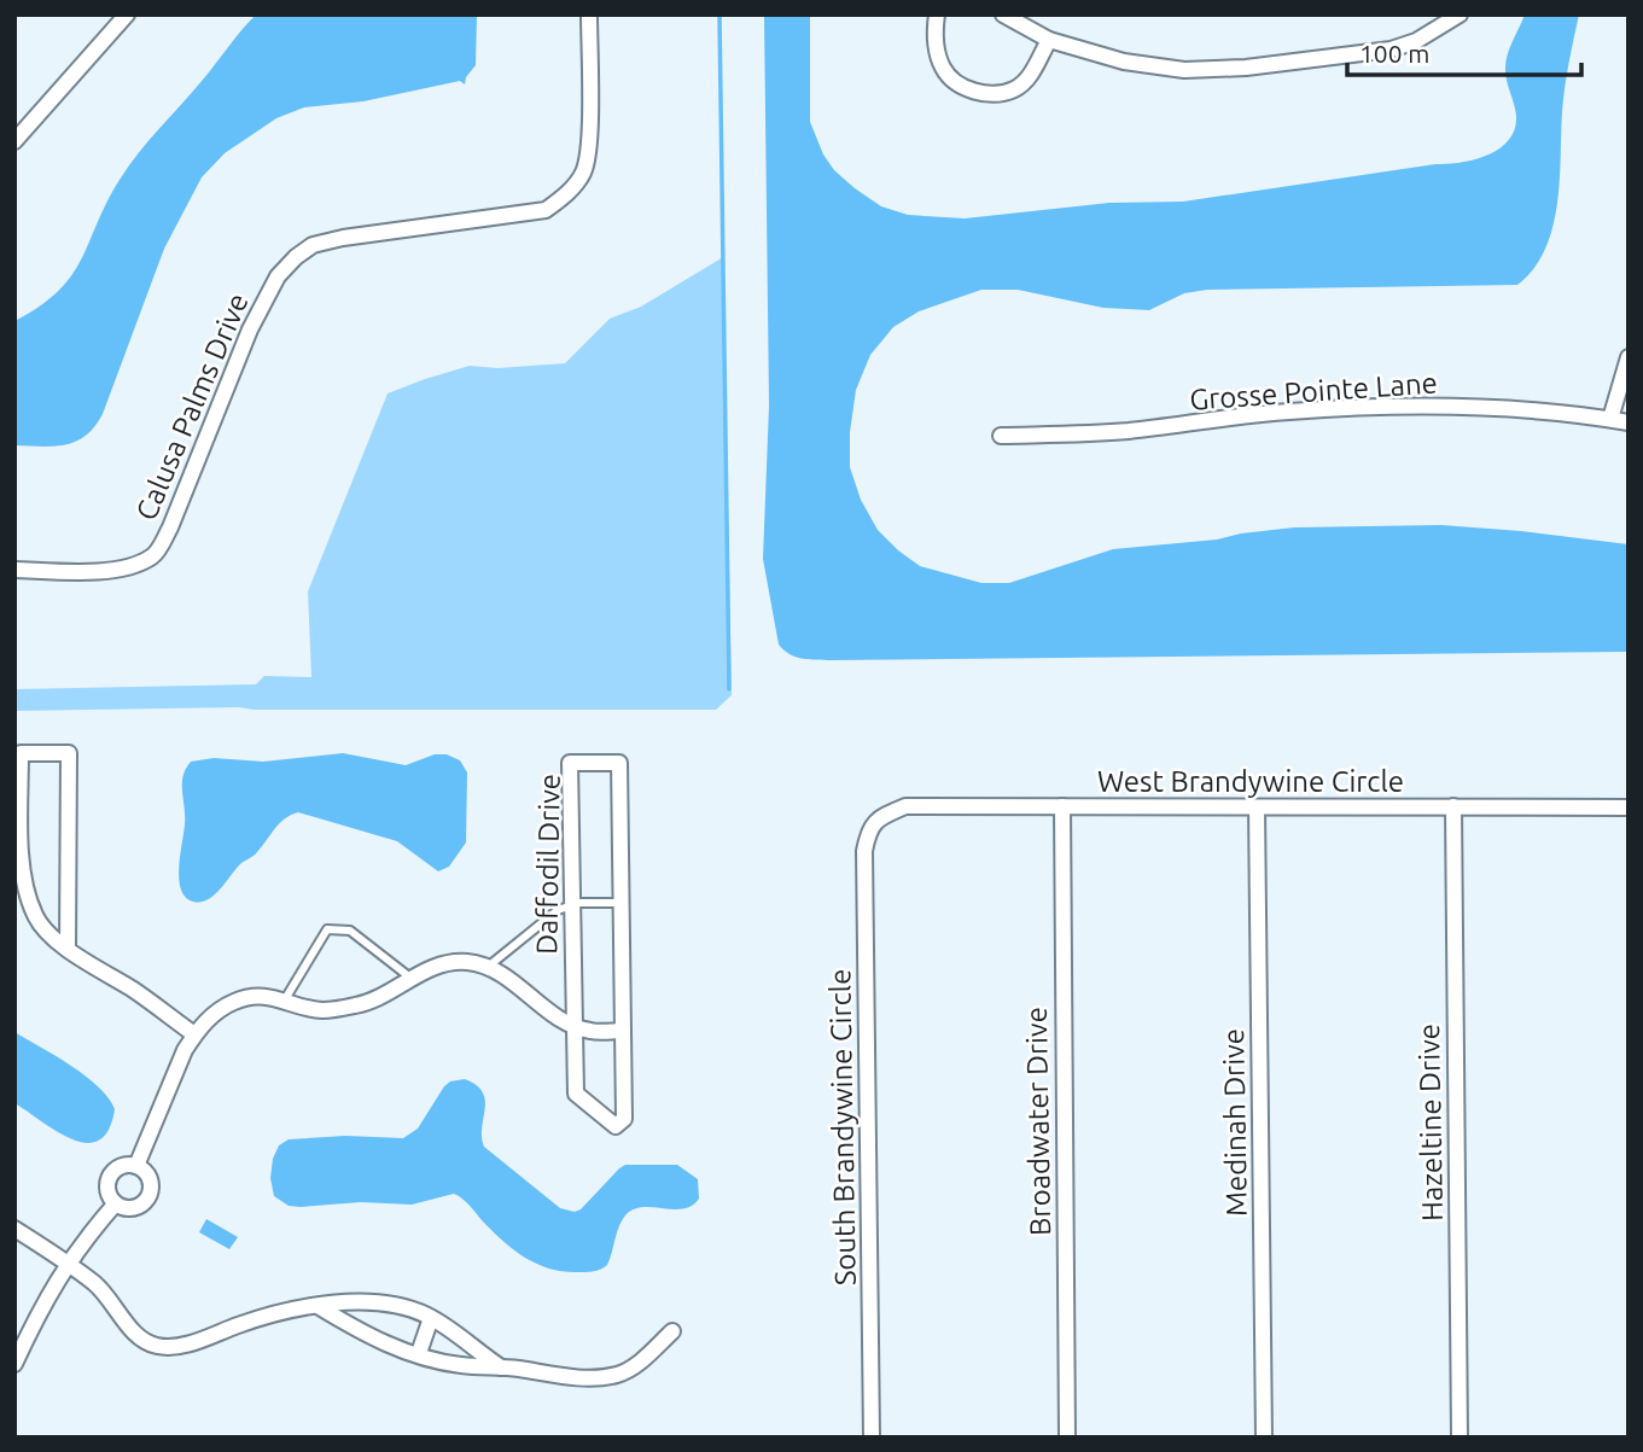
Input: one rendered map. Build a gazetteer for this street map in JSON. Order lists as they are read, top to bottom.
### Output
{
  "streets": {
    "street": [
      "Grosse Pointe Lane",
      "Calusa Palms Drive",
      "West Brandywine Circle",
      "Daffodil Drive",
      "Broadwater Drive",
      "Medinah Drive",
      "Hazeltine Drive",
      "South Brandywine Circle"
    ]
  },
  "crossings": [
    ["West Brandywine Circle", "Broadwater Drive"],
    ["West Brandywine Circle", "Medinah Drive"],
    ["West Brandywine Circle", "Hazeltine Drive"],
    ["West Brandywine Circle", "South Brandywine Circle"]
  ],
  "scale_bar": "100 m"
}
